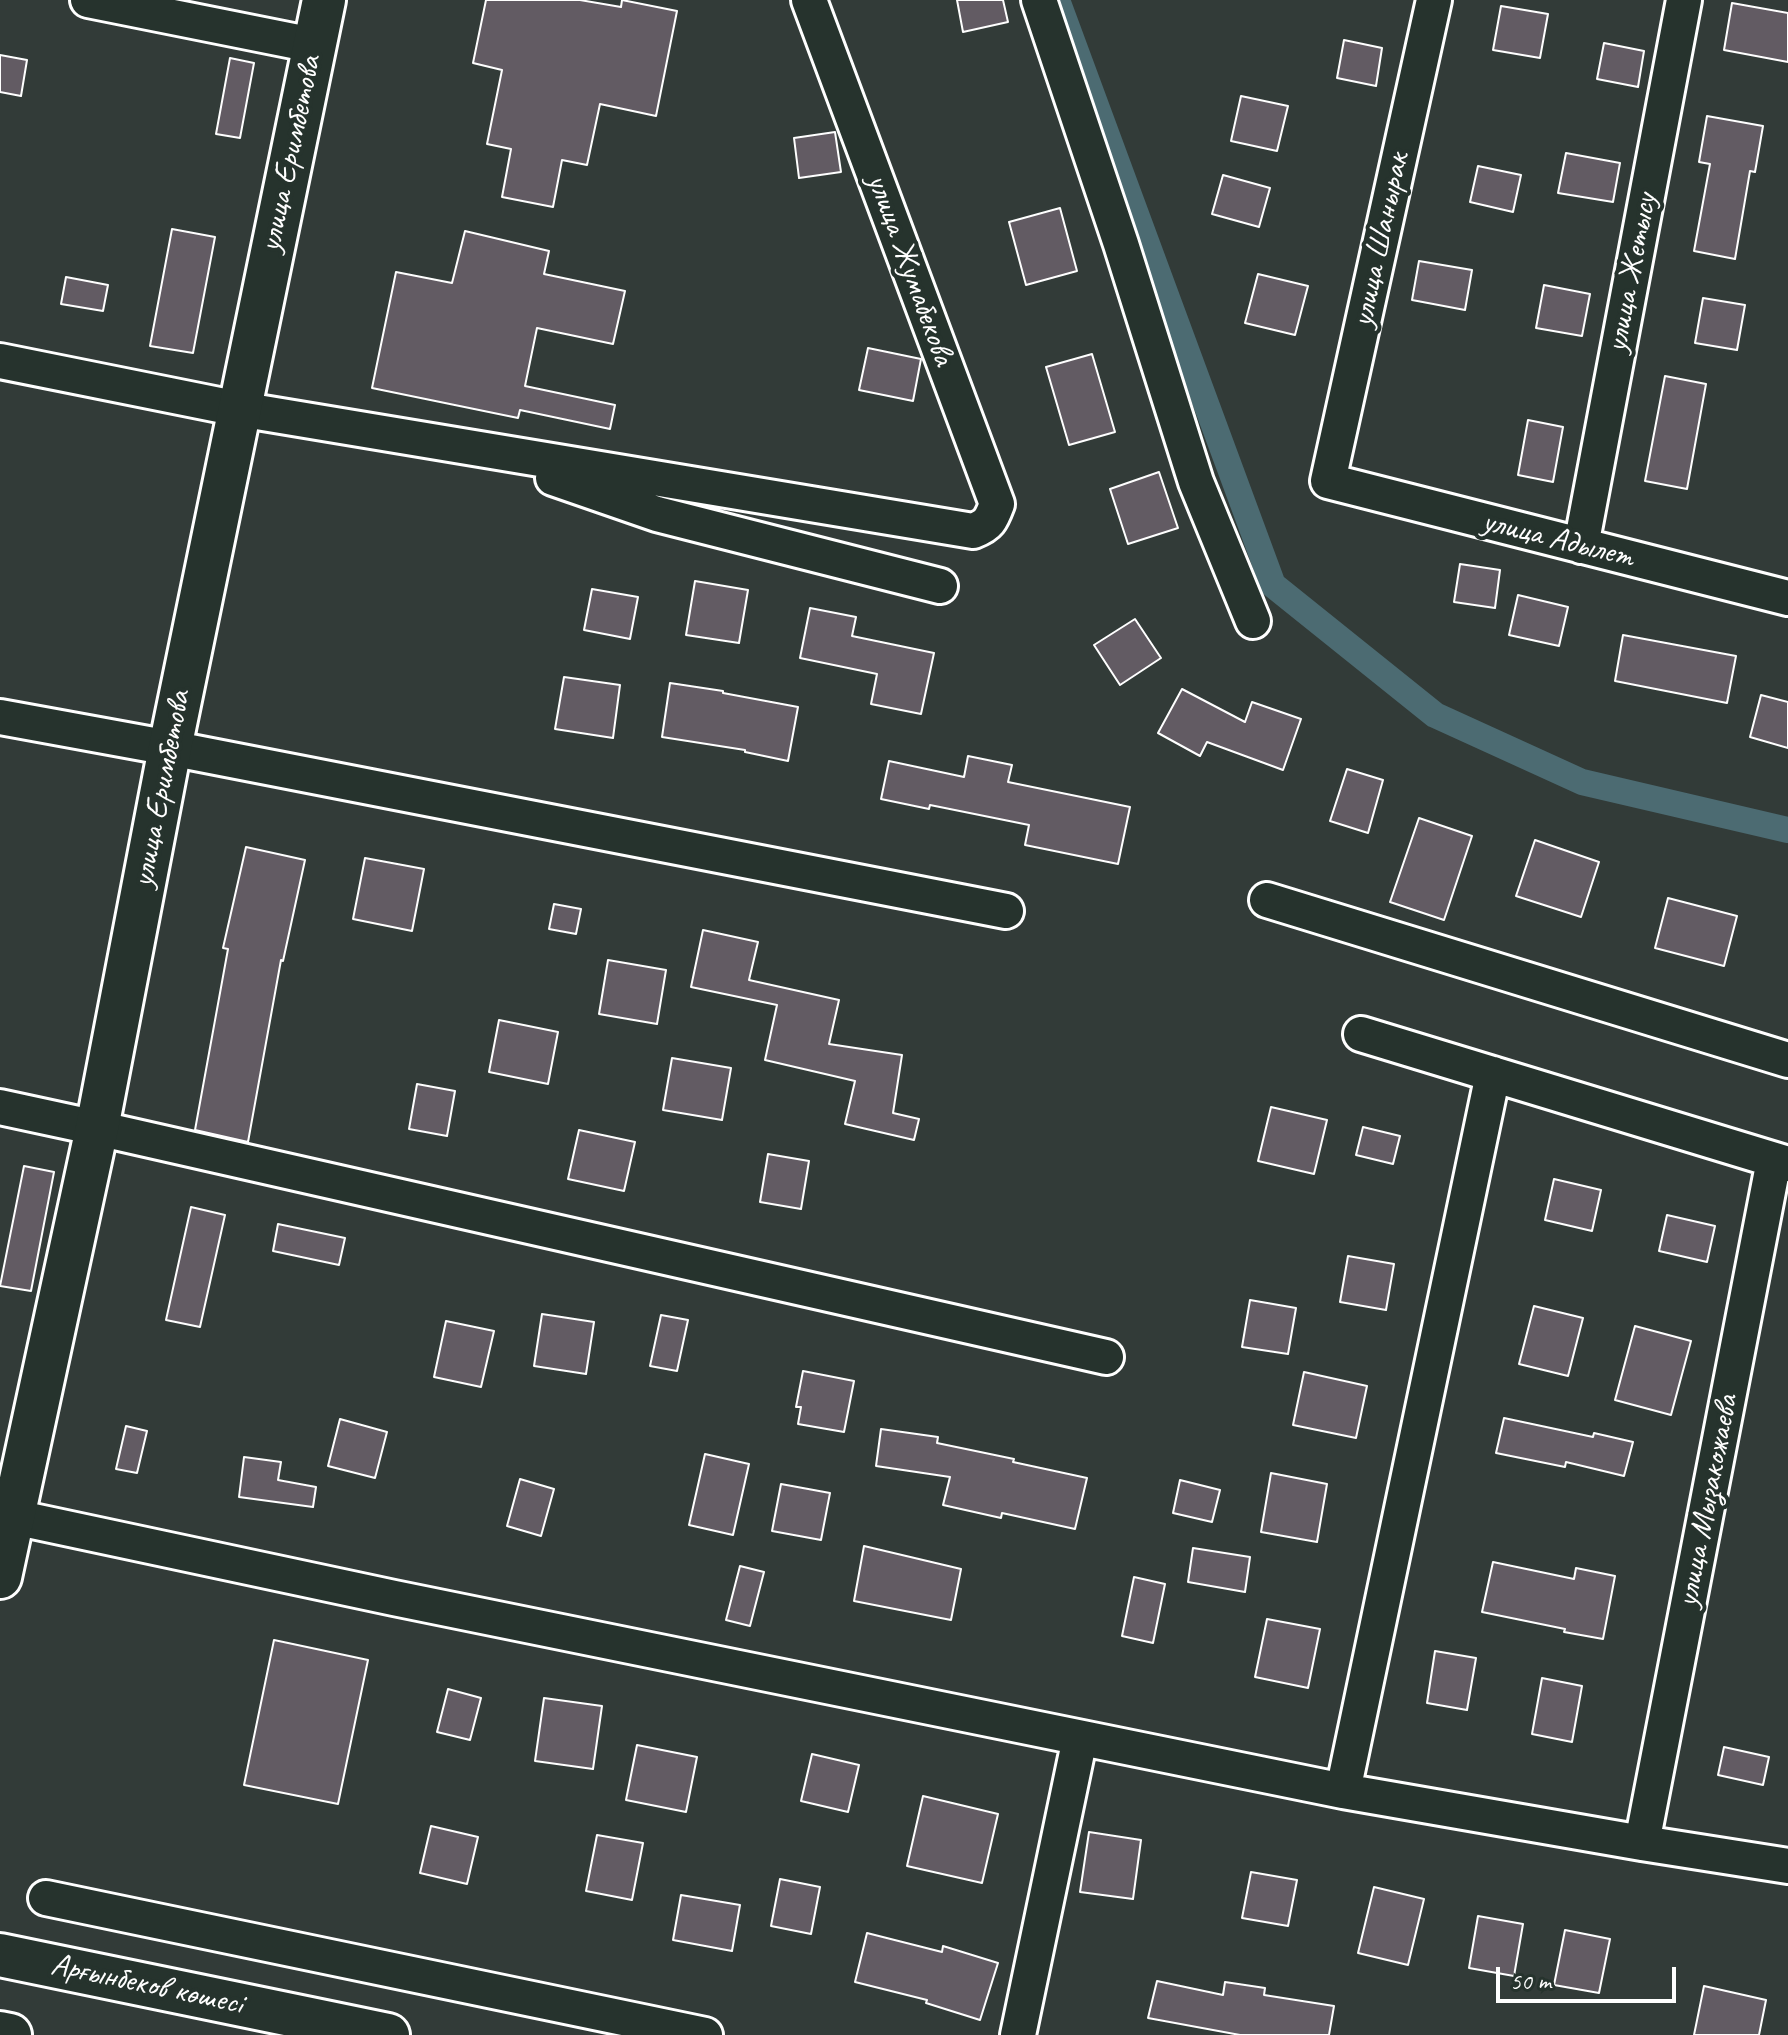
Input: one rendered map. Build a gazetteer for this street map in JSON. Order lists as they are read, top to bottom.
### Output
{
  "streets": {
    "main road": ["улица Еримбетова", "Арғынбеков көшесі"],
    "street": [
      "улица Шанырак",
      "улица Жумабекова",
      "улица Жетысу",
      "улица Адылет",
      "улица Мызакожаева"
    ]
  },
  "crossings": [
    ["улица Шанырак", "улица Адылет"],
    ["улица Жетысу", "улица Адылет"]
  ],
  "scale_bar": "50 m"
}
